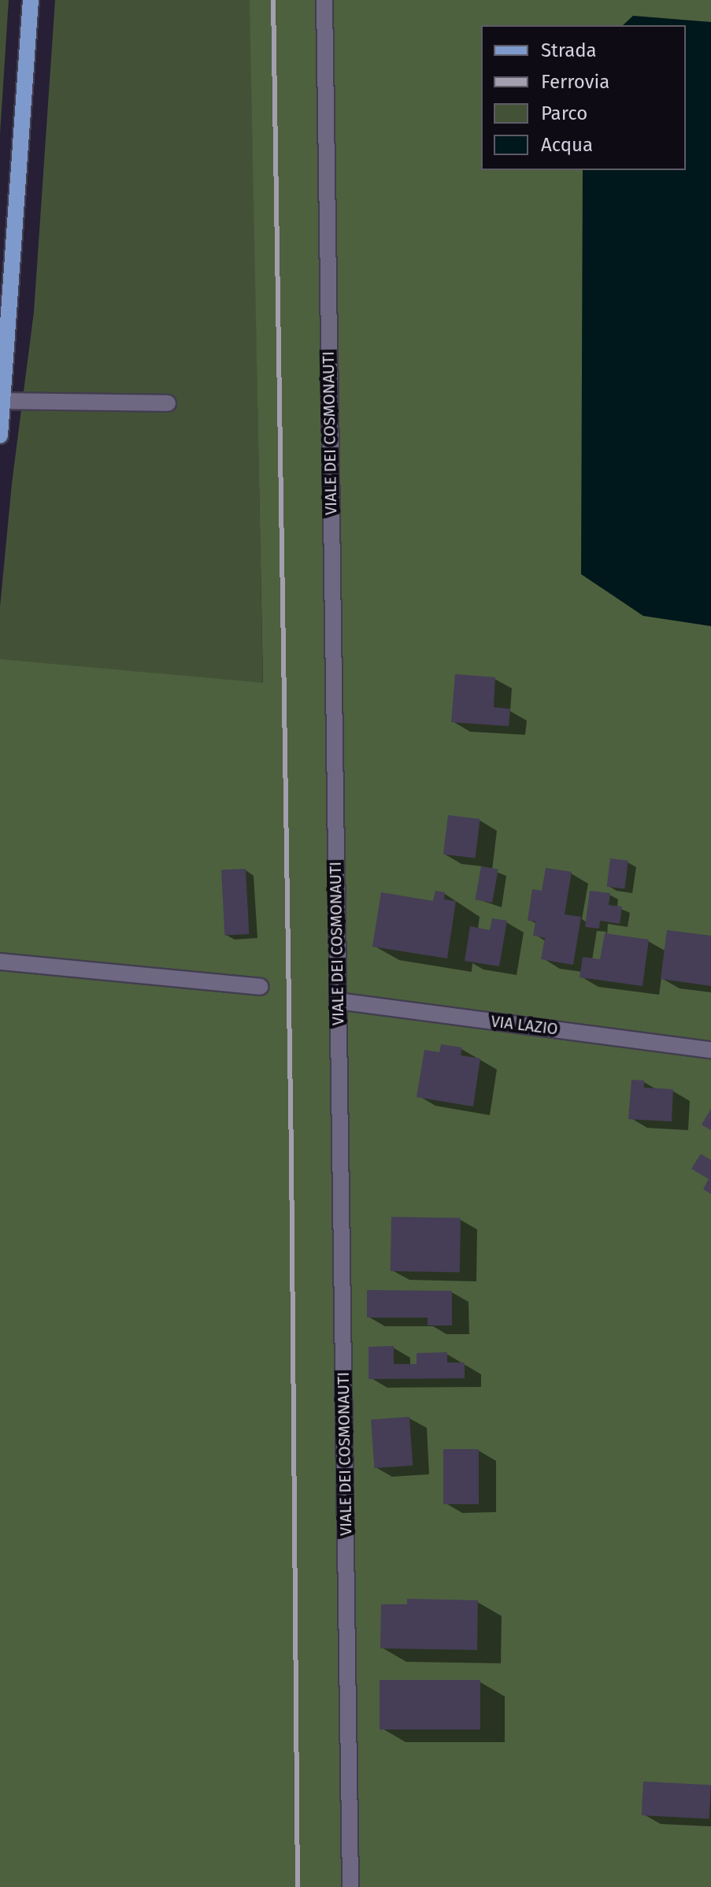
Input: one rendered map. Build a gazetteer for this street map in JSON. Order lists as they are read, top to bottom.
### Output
{
  "streets": {
    "street": ["VIALE DEI COSMONAUTI", "VIA LAZIO"]
  },
  "crossings": [
    ["VIALE DEI COSMONAUTI", "VIA LAZIO"]
  ],
  "legend": [
    "Strada",
    "Ferrovia",
    "Parco",
    "Acqua"
  ]
}
